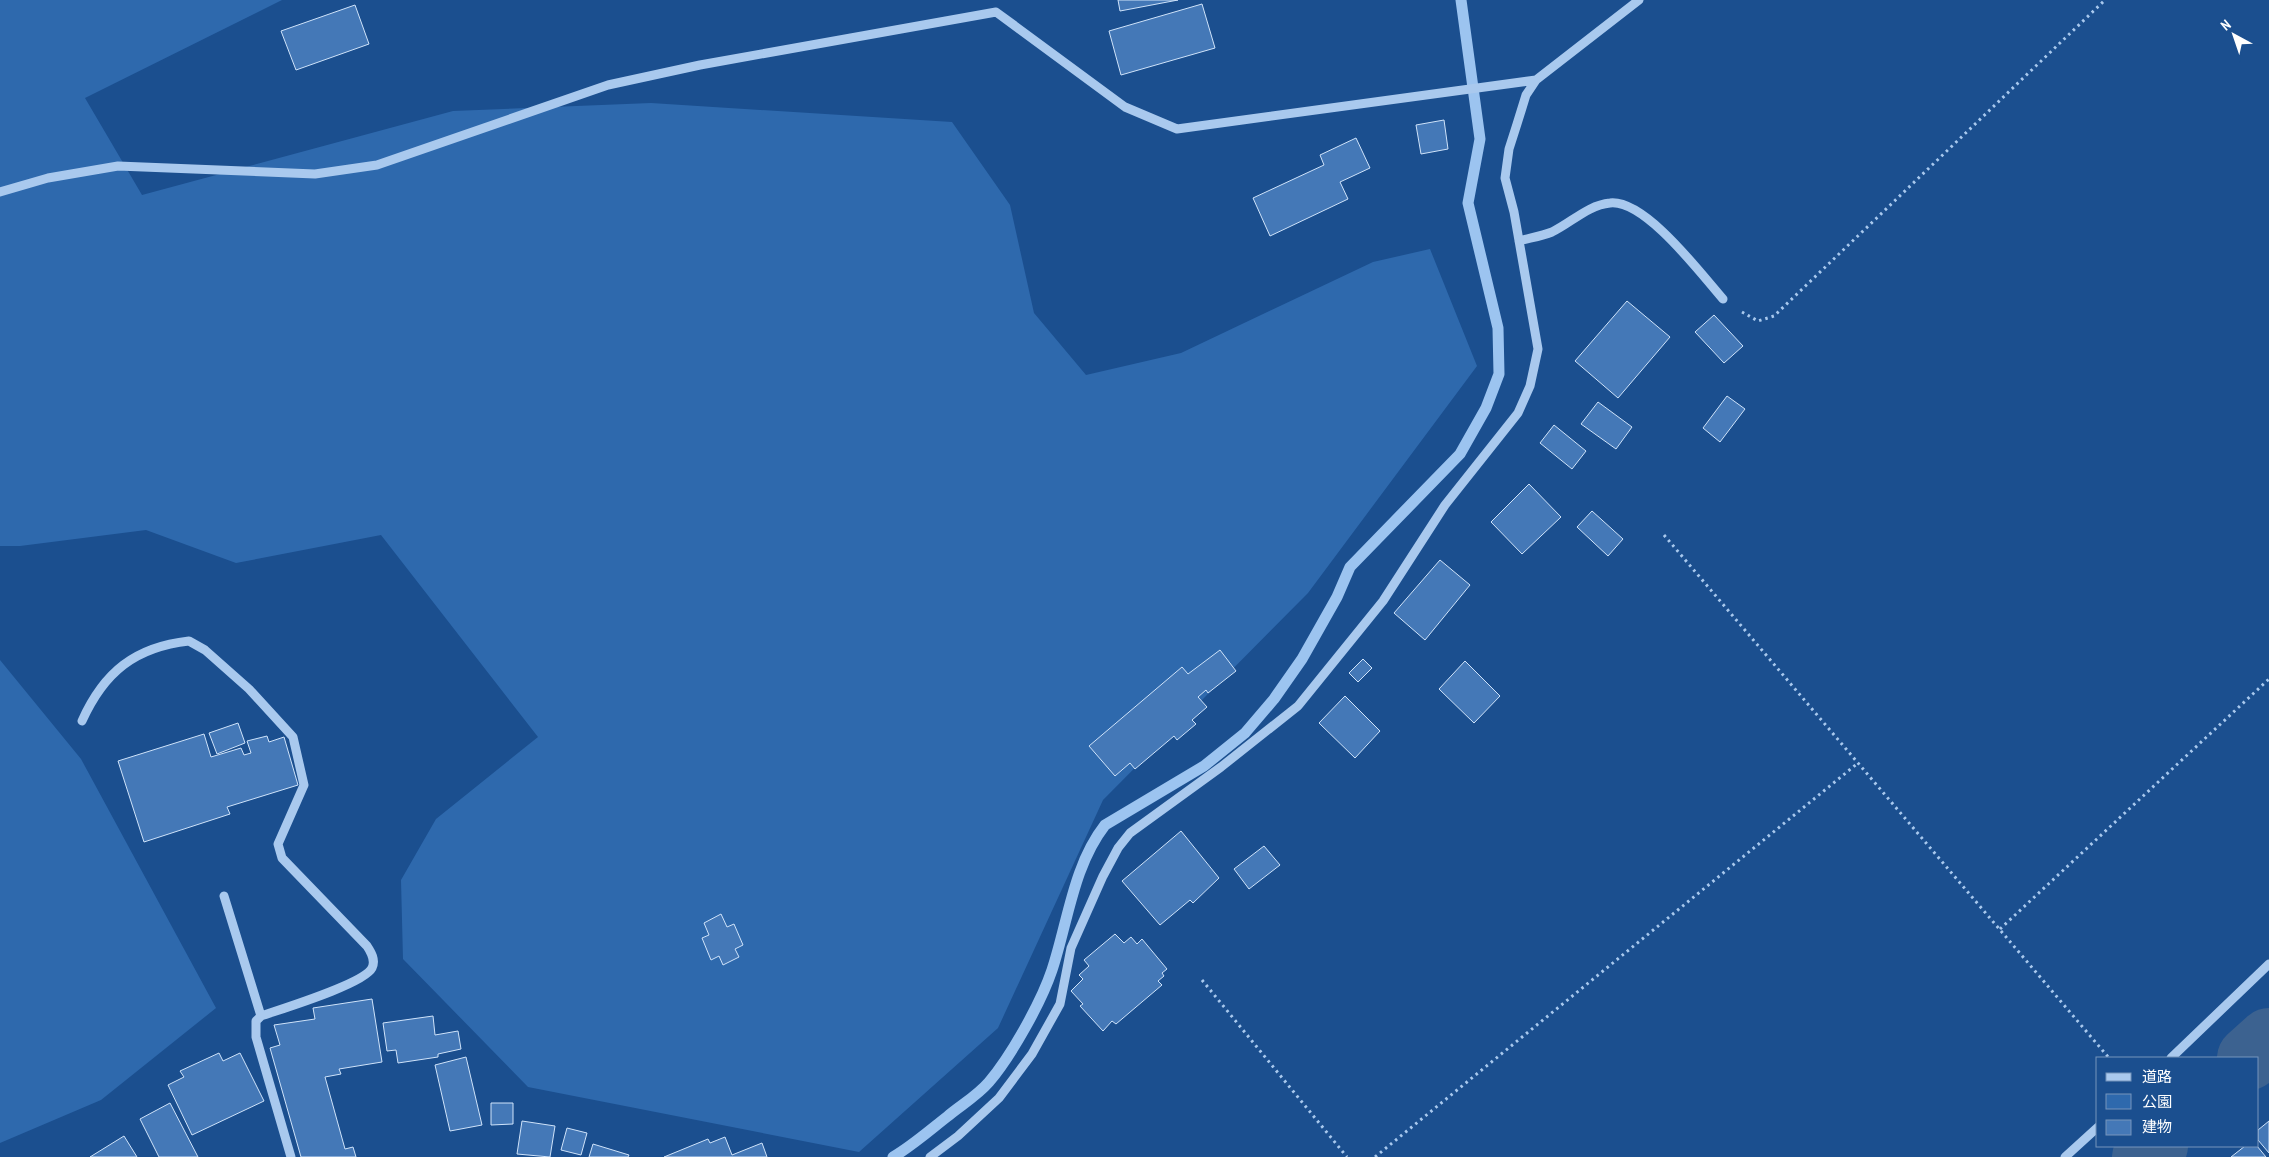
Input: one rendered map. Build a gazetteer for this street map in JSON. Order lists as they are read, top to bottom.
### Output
{
  "legend": ["道路", "公園", "建物"],
  "north": "top left"
}
